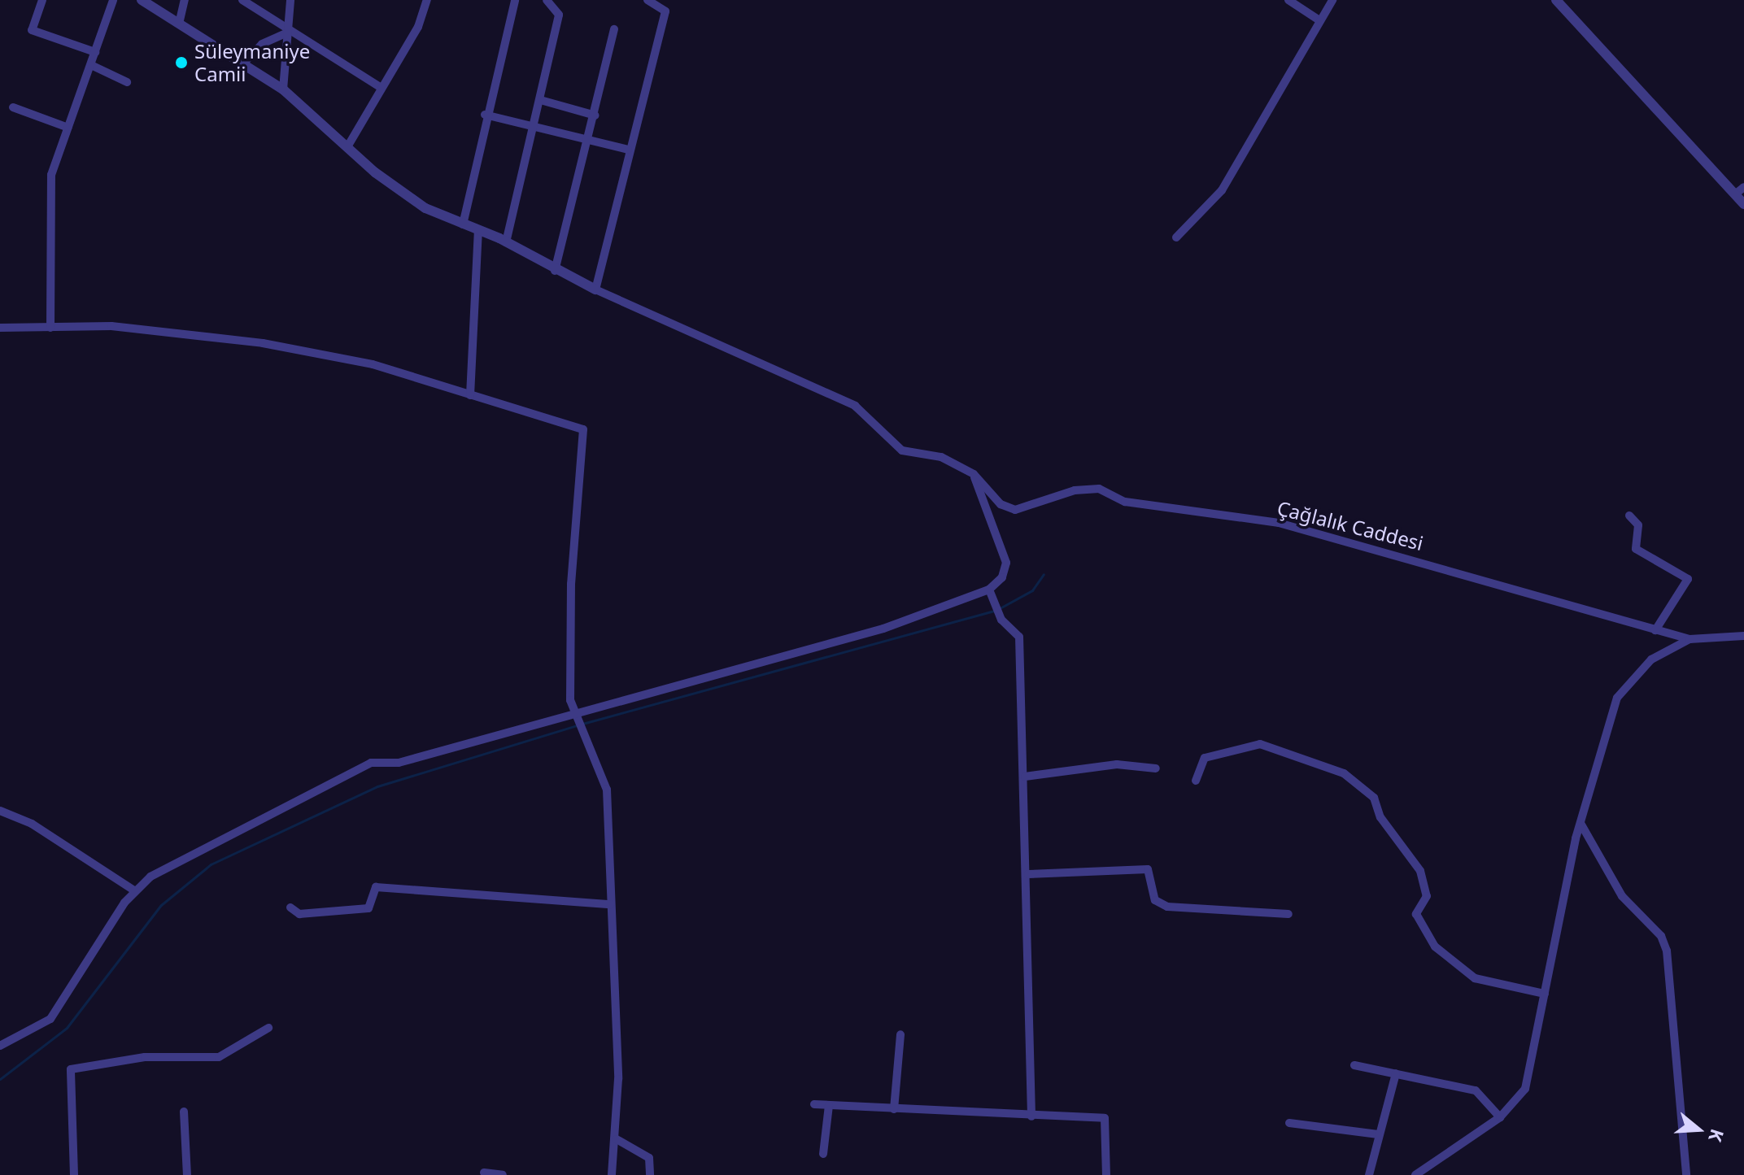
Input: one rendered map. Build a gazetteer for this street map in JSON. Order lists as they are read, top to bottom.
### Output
{
  "streets": {
    "street": ["Çağlalık Caddesi"]
  },
  "places": ["Süleymaniye Camii"],
  "north": "right"
}
